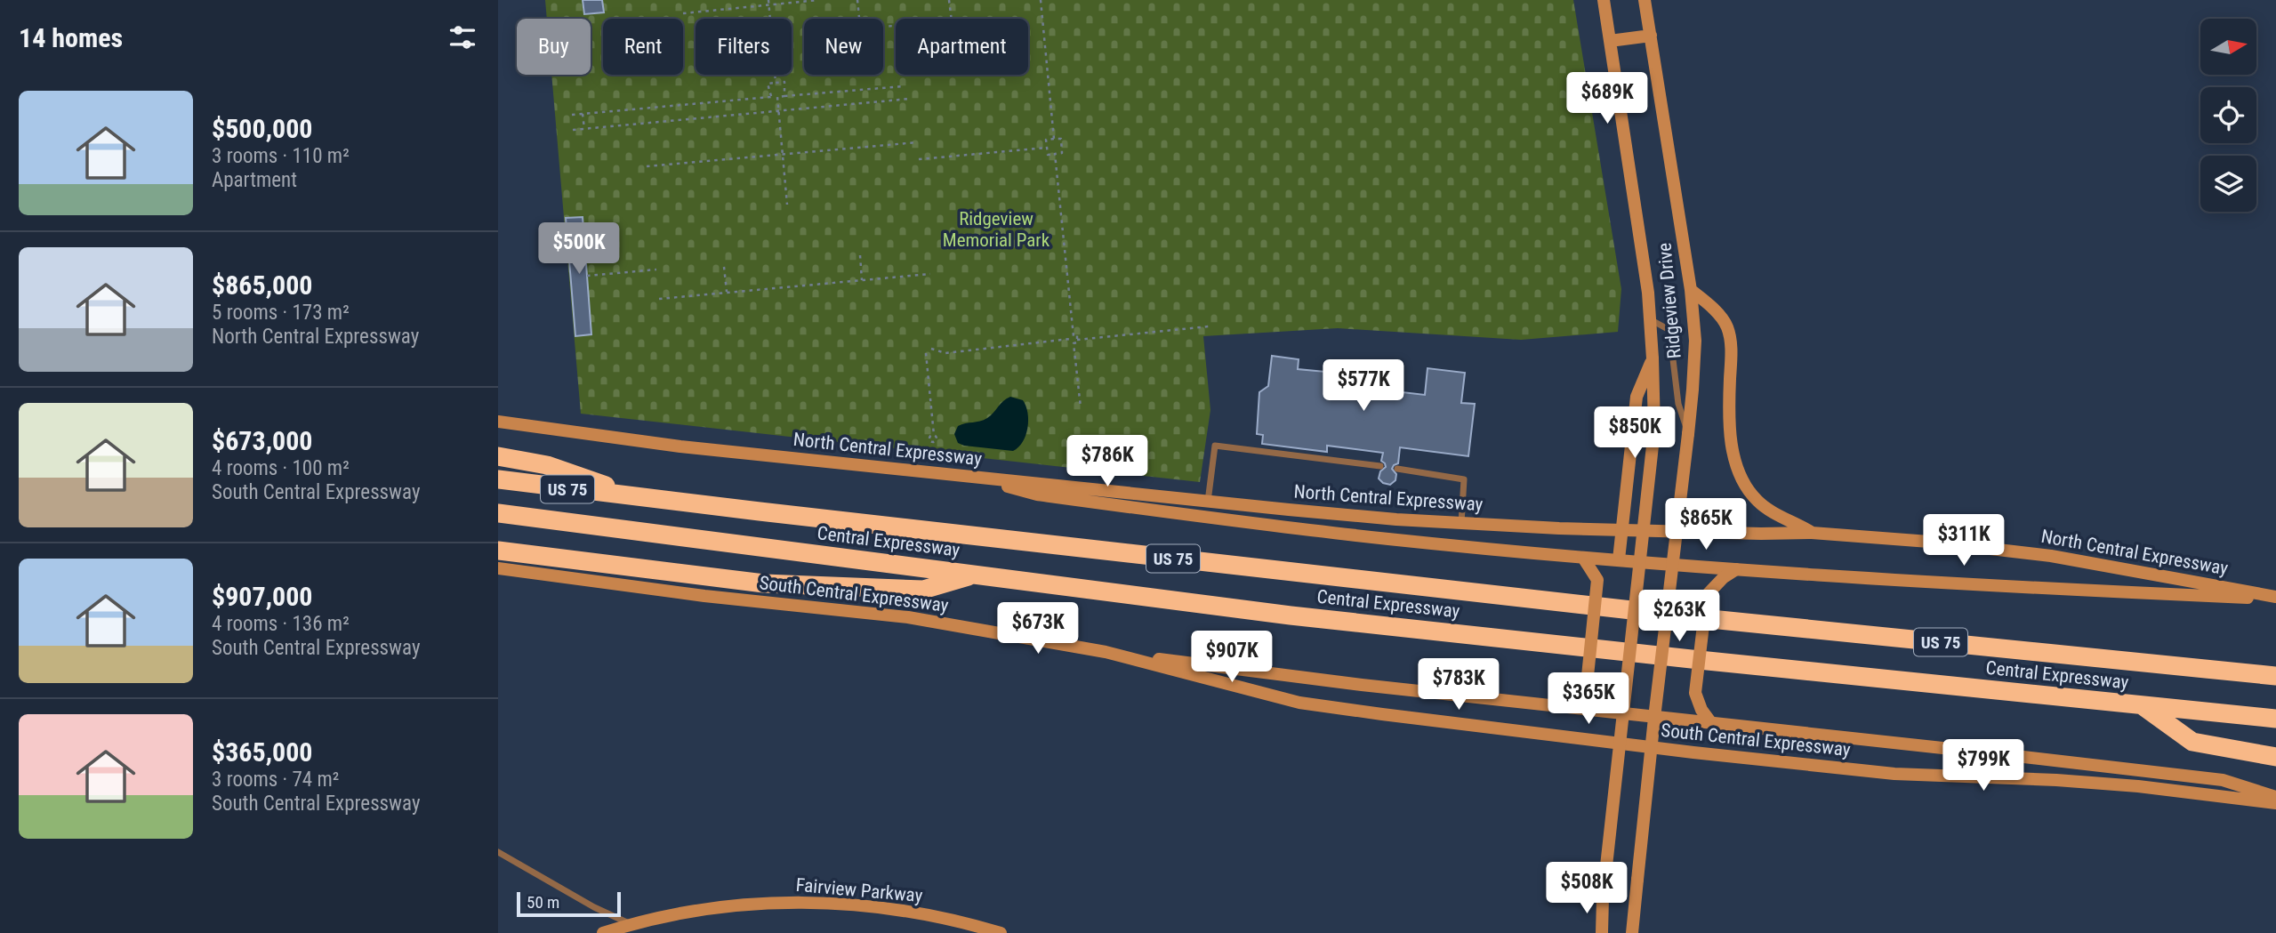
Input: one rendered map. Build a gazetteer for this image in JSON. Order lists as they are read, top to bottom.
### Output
{
  "streets": {
    "highway": ["US 75", "Central Expressway"],
    "main road": [
      "Ridgeview Drive",
      "North Central Expressway",
      "South Central Expressway",
      "Fairview Parkway"
    ]
  },
  "parks": ["Ridgeview Memorial Park"],
  "scale_bar": "50 m",
  "north": "right",
  "page": {
    "heading": "14 homes",
    "chip": [
      "Buy",
      "Rent",
      "Filters",
      "New",
      "Apartment"
    ],
    "price": [
      "$689K",
      "$500K",
      "$577K",
      "$850K",
      "$786K",
      "$865K",
      "$311K",
      "$263K",
      "$673K",
      "$907K",
      "$783K",
      "$365K",
      "$799K",
      "$508K"
    ],
    "list": [
      {
        "name": "$500,000",
        "note": "3 rooms · 110 m² · Apartment"
      },
      {
        "name": "$865,000",
        "note": "5 rooms · 173 m² · North Central Expressway"
      },
      {
        "name": "$673,000",
        "note": "4 rooms · 100 m² · South Central Expressway"
      },
      {
        "name": "$907,000",
        "note": "4 rooms · 136 m² · South Central Expressway"
      },
      {
        "name": "$365,000",
        "note": "3 rooms · 74 m² · South Central Expressway"
      }
    ],
    "scale": "50 m"
  }
}
